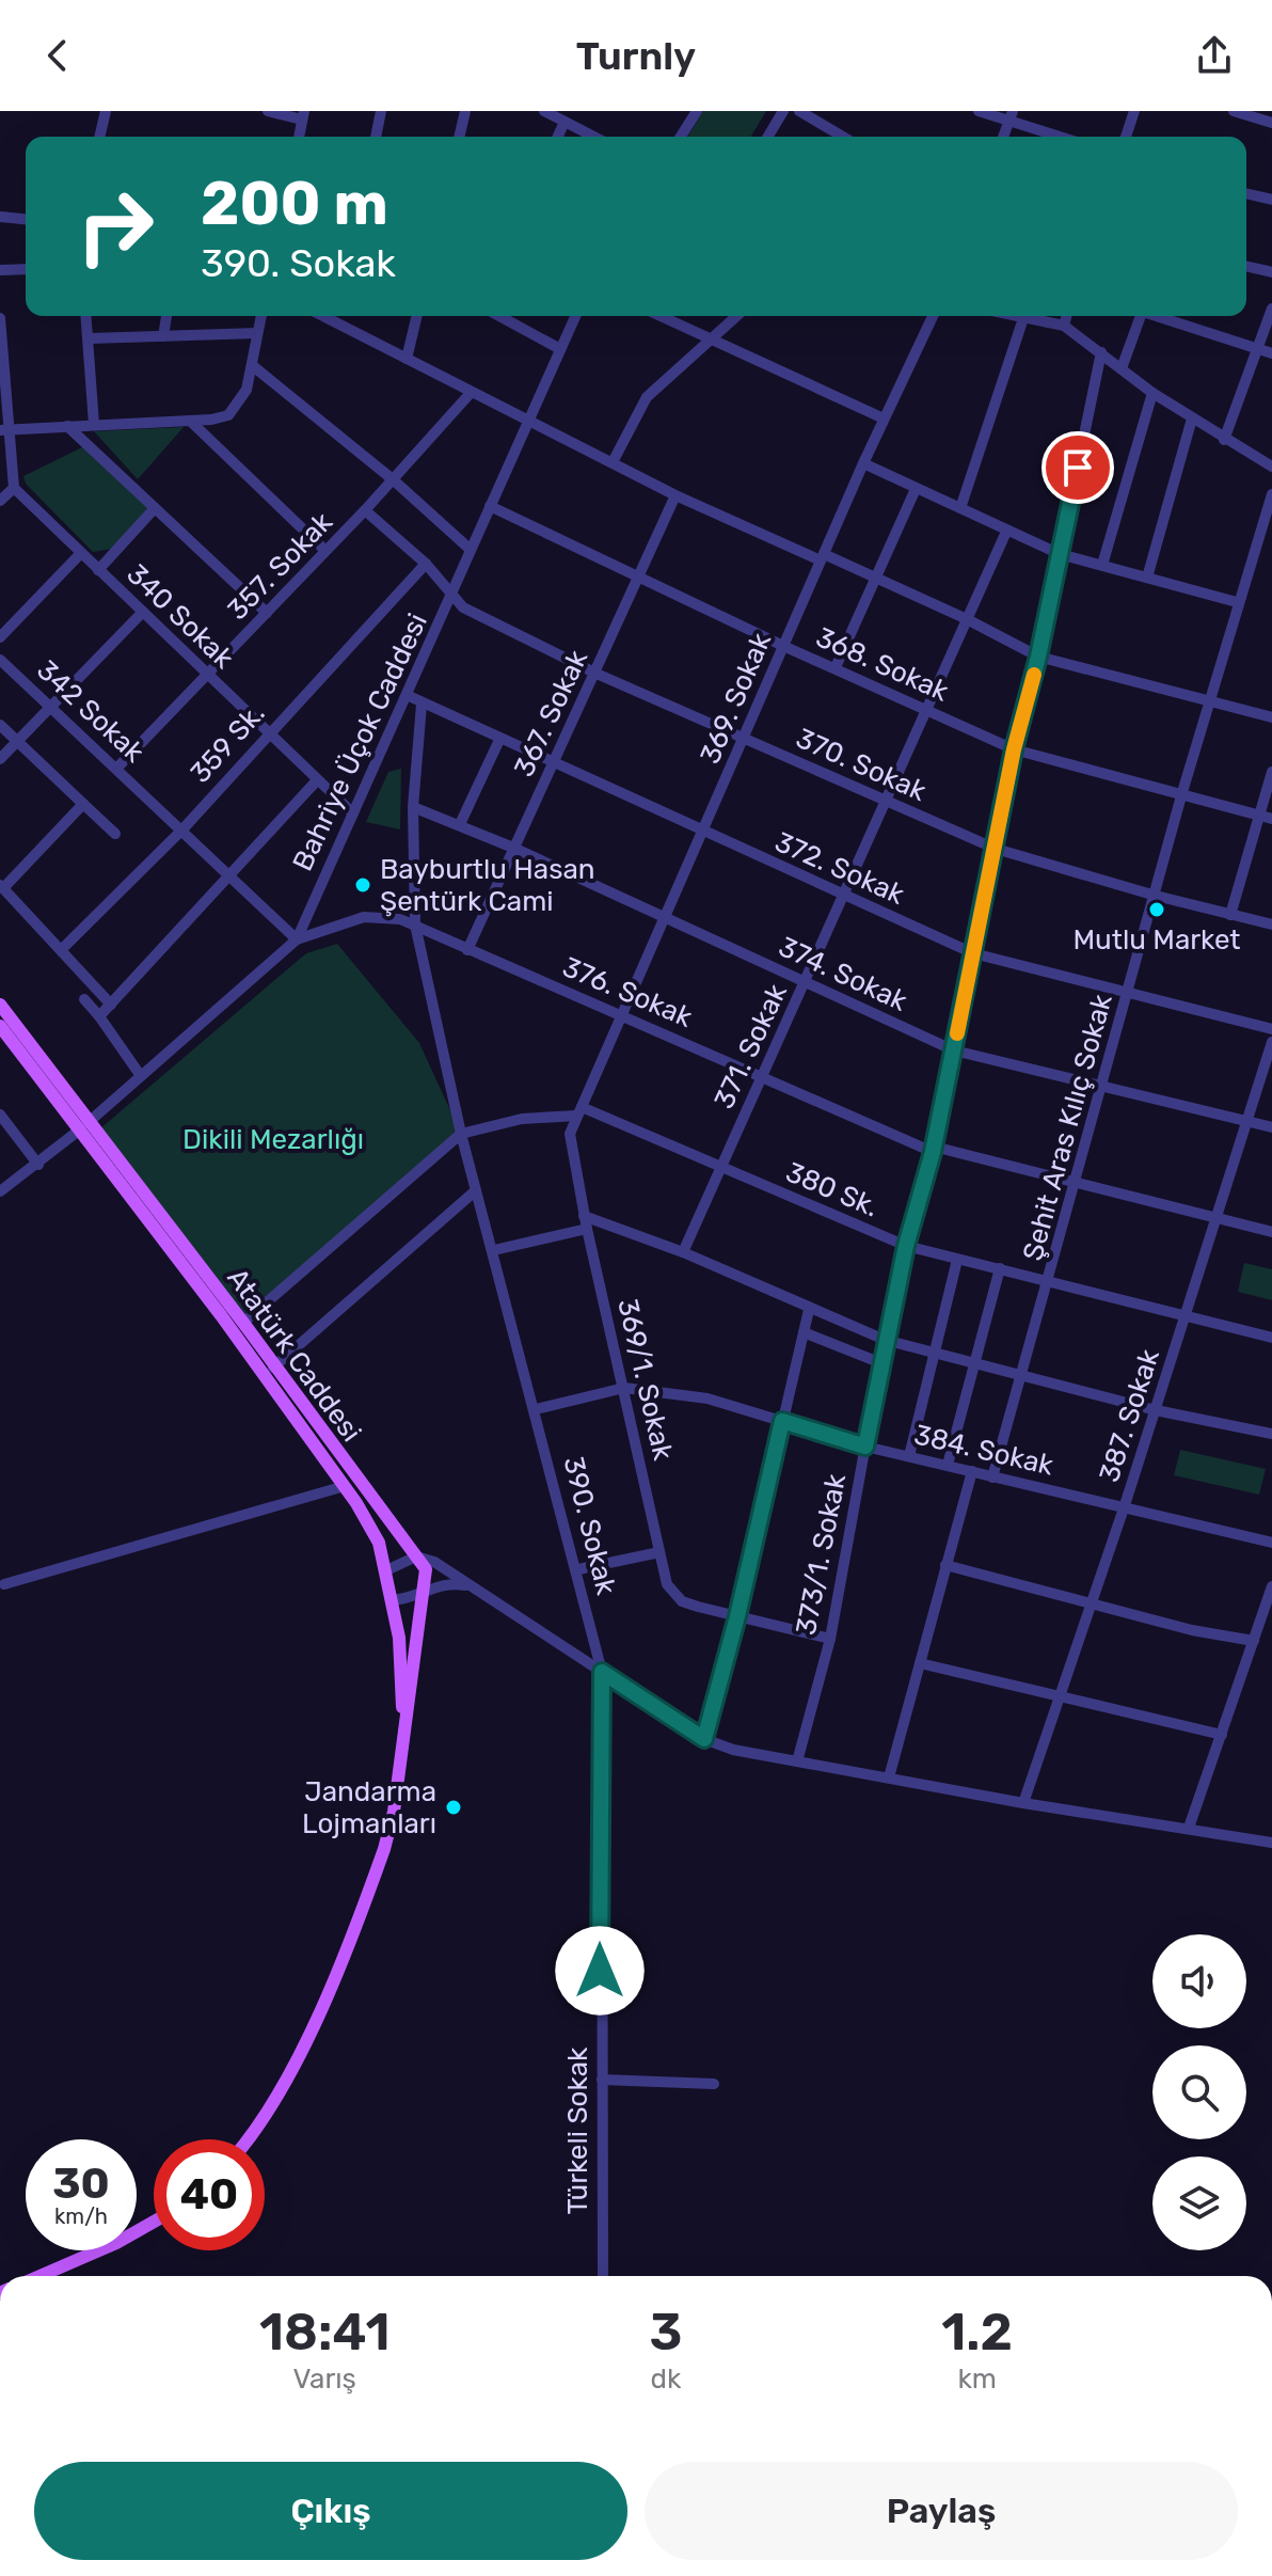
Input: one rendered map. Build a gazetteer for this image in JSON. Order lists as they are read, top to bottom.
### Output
{
  "streets": {
    "main road": ["Atatürk Caddesi"],
    "street": [
      "357. Sokak",
      "340 Sokak",
      "368. Sokak",
      "369. Sokak",
      "342 Sokak",
      "367. Sokak",
      "Bahriye Üçok Caddesi",
      "359 Sk.",
      "370. Sokak",
      "372. Sokak",
      "374. Sokak",
      "376. Sokak",
      "371. Sokak",
      "Şehit Aras Kılıç Sokak",
      "380 Sk.",
      "369/1. Sokak",
      "387. Sokak",
      "384. Sokak",
      "390. Sokak",
      "373/1. Sokak",
      "Türkeli Sokak"
    ]
  },
  "crossings": [
    ["357. Sokak", "340 Sokak"],
    ["357. Sokak", "342 Sokak"],
    ["357. Sokak", "370. Sokak"],
    ["340 Sokak", "Bahriye Üçok Caddesi"],
    ["340 Sokak", "359 Sk."],
    ["368. Sokak", "369. Sokak"],
    ["368. Sokak", "367. Sokak"],
    ["368. Sokak", "Bahriye Üçok Caddesi"],
    ["368. Sokak", "371. Sokak"],
    ["368. Sokak", "Şehit Aras Kılıç Sokak"],
    ["368. Sokak", "373/1. Sokak"],
    ["369. Sokak", "370. Sokak"],
    ["369. Sokak", "372. Sokak"],
    ["369. Sokak", "374. Sokak"],
    ["369. Sokak", "376. Sokak"],
    ["369. Sokak", "380 Sk."],
    ["369. Sokak", "369/1. Sokak"],
    ["342 Sokak", "Bahriye Üçok Caddesi"],
    ["342 Sokak", "359 Sk."],
    ["342 Sokak", "376. Sokak"],
    ["367. Sokak", "370. Sokak"],
    ["367. Sokak", "372. Sokak"],
    ["367. Sokak", "374. Sokak"],
    ["367. Sokak", "376. Sokak"],
    ["Bahriye Üçok Caddesi", "370. Sokak"],
    ["Bahriye Üçok Caddesi", "372. Sokak"],
    ["Bahriye Üçok Caddesi", "376. Sokak"],
    ["Bahriye Üçok Caddesi", "Atatürk Caddesi"],
    ["359 Sk.", "370. Sokak"],
    ["370. Sokak", "371. Sokak"],
    ["370. Sokak", "Şehit Aras Kılıç Sokak"],
    ["370. Sokak", "373/1. Sokak"],
    ["372. Sokak", "371. Sokak"],
    ["372. Sokak", "Şehit Aras Kılıç Sokak"],
    ["372. Sokak", "390. Sokak"],
    ["372. Sokak", "373/1. Sokak"],
    ["374. Sokak", "371. Sokak"],
    ["374. Sokak", "Şehit Aras Kılıç Sokak"],
    ["374. Sokak", "387. Sokak"],
    ["374. Sokak", "390. Sokak"],
    ["374. Sokak", "373/1. Sokak"],
    ["376. Sokak", "371. Sokak"],
    ["376. Sokak", "Şehit Aras Kılıç Sokak"],
    ["376. Sokak", "387. Sokak"],
    ["376. Sokak", "390. Sokak"],
    ["376. Sokak", "373/1. Sokak"],
    ["371. Sokak", "380 Sk."],
    ["Şehit Aras Kılıç Sokak", "380 Sk."],
    ["Şehit Aras Kılıç Sokak", "384. Sokak"],
    ["380 Sk.", "369/1. Sokak"],
    ["380 Sk.", "387. Sokak"],
    ["380 Sk.", "373/1. Sokak"],
    ["369/1. Sokak", "384. Sokak"],
    ["369/1. Sokak", "373/1. Sokak"],
    ["387. Sokak", "384. Sokak"],
    ["384. Sokak", "390. Sokak"],
    ["384. Sokak", "373/1. Sokak"],
    ["390. Sokak", "Türkeli Sokak"]
  ],
  "parks": ["Dikili Mezarlığı"],
  "places": ["Bayburtlu Hasan Şentürk Cami", "Mutlu Market", "Jandarma Lojmanları"],
  "page": {
    "header": "Turnly",
    "turn": ["200 m", "390. Sokak"],
    "speed": "30 km/h",
    "limit": "40",
    "eta": [
      "18:41",
      "Varış",
      "3",
      "dk",
      "1.2",
      "km"
    ],
    "buttons": ["Çıkış", "Paylaş"]
  }
}
